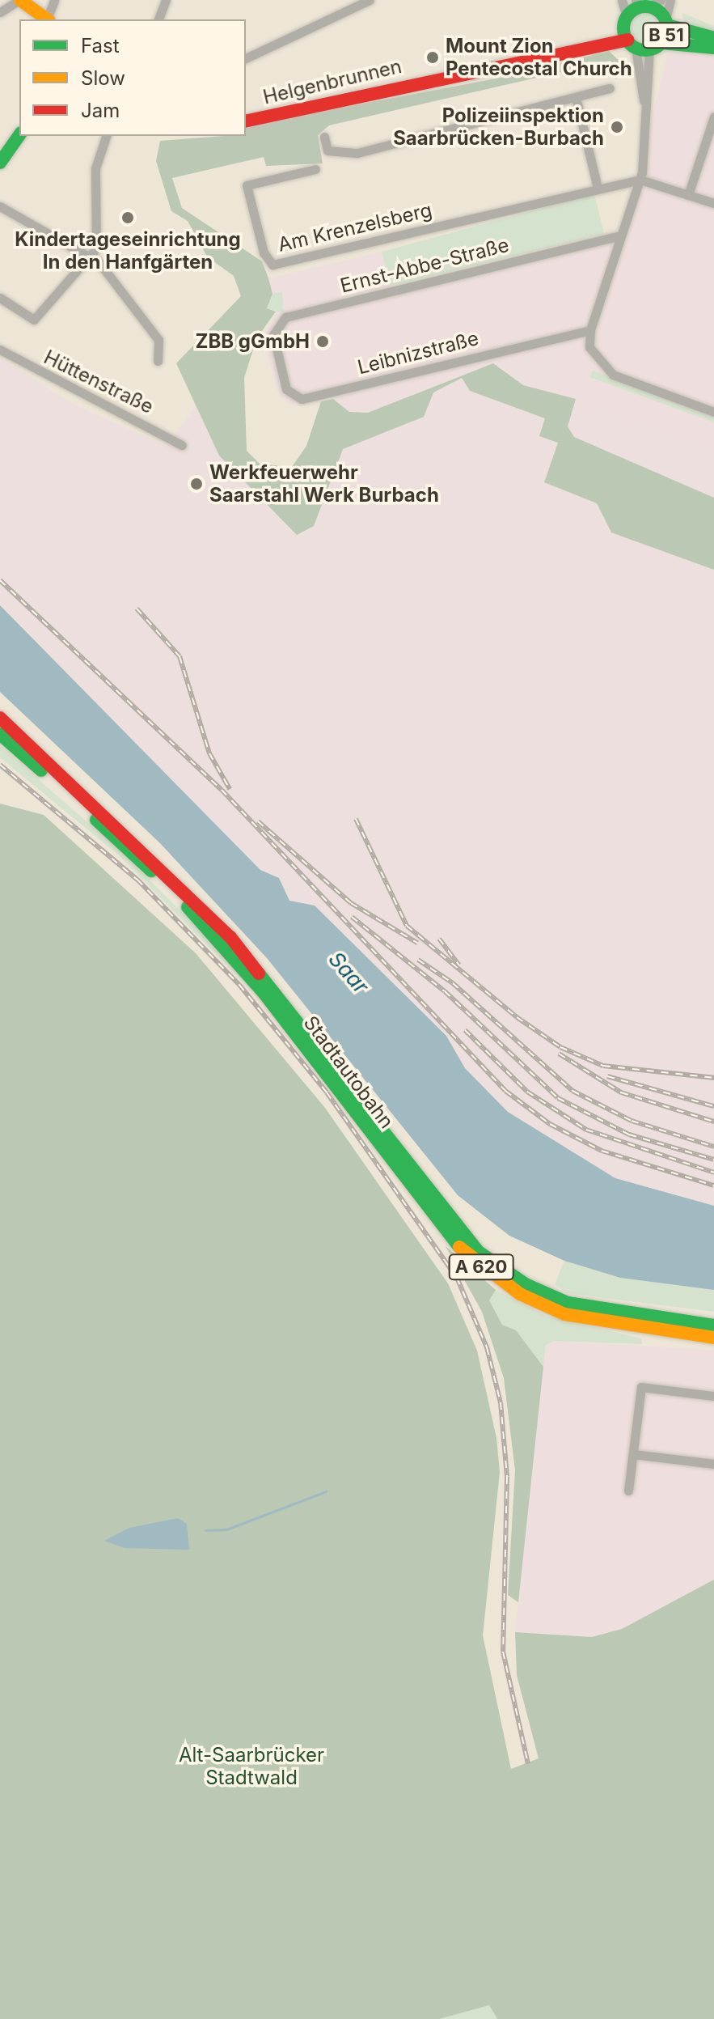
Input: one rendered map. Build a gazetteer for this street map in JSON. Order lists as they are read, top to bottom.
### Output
{
  "streets": {
    "main road": [
      "B 51",
      "Helgenbrunnen",
      "Stadtautobahn",
      "A 620"
    ],
    "street": [
      "Am Krenzelsberg",
      "Ernst-Abbe-Straße",
      "Leibnizstraße",
      "Hüttenstraße"
    ]
  },
  "crossings": [
    ["B 51", "Helgenbrunnen"],
    ["Ernst-Abbe-Straße", "Leibnizstraße"]
  ],
  "water": ["Saar"],
  "parks": ["Alt-Saarbrücker Stadtwald"],
  "places": [
    "Mount Zion Pentecostal Church",
    "Polizeiinspektion Saarbrücken-Burbach",
    "Kindertageseinrichtung In den Hanfgärten",
    "ZBB gGmbH",
    "Werkfeuerwehr Saarstahl Werk Burbach"
  ],
  "legend": ["Fast", "Slow", "Jam"]
}
